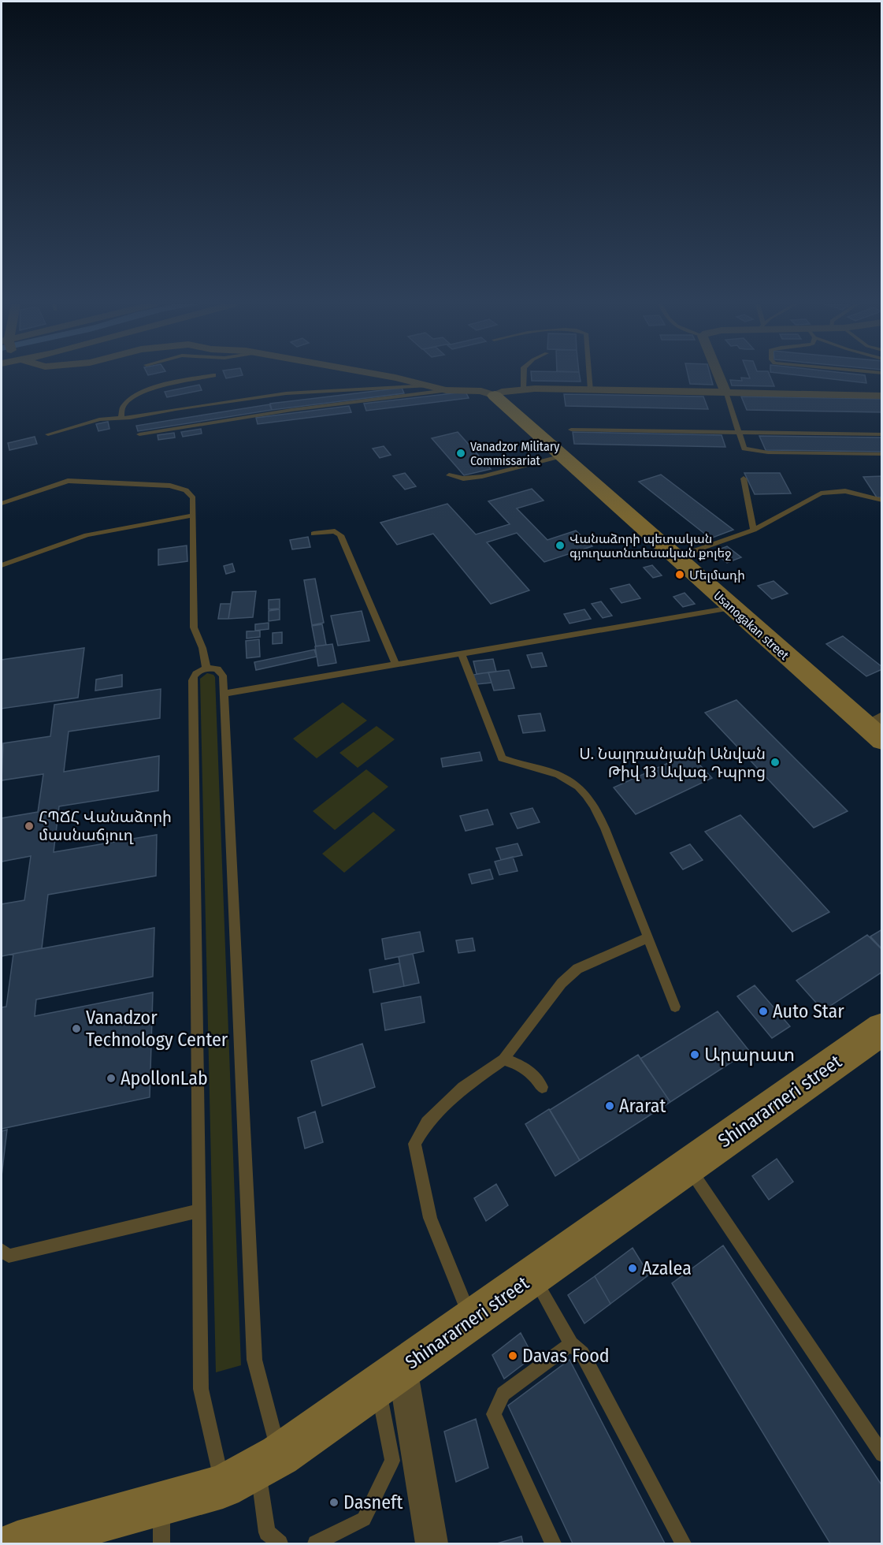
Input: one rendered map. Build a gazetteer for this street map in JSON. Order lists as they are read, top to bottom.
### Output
{
  "streets": {
    "street": ["Usanogakan street", "Shinararneri street"]
  },
  "places": [
    "Vanadzor Military Commissariat",
    "Վանաձորի պետական գյուղատնտեսական քոլեջ",
    "Մելմադի",
    "Ս. Նալղռանյանի Անվան Թիվ 13 Ավագ Դպրոց",
    "ՀՊՃՀ Վանաձորի մասնաճյուղ",
    "Auto Star",
    "Vanadzor Technology Center",
    "Արարատ",
    "ApollonLab",
    "Ararat",
    "Azalea",
    "Davas Food",
    "Dasneft"
  ]
}
